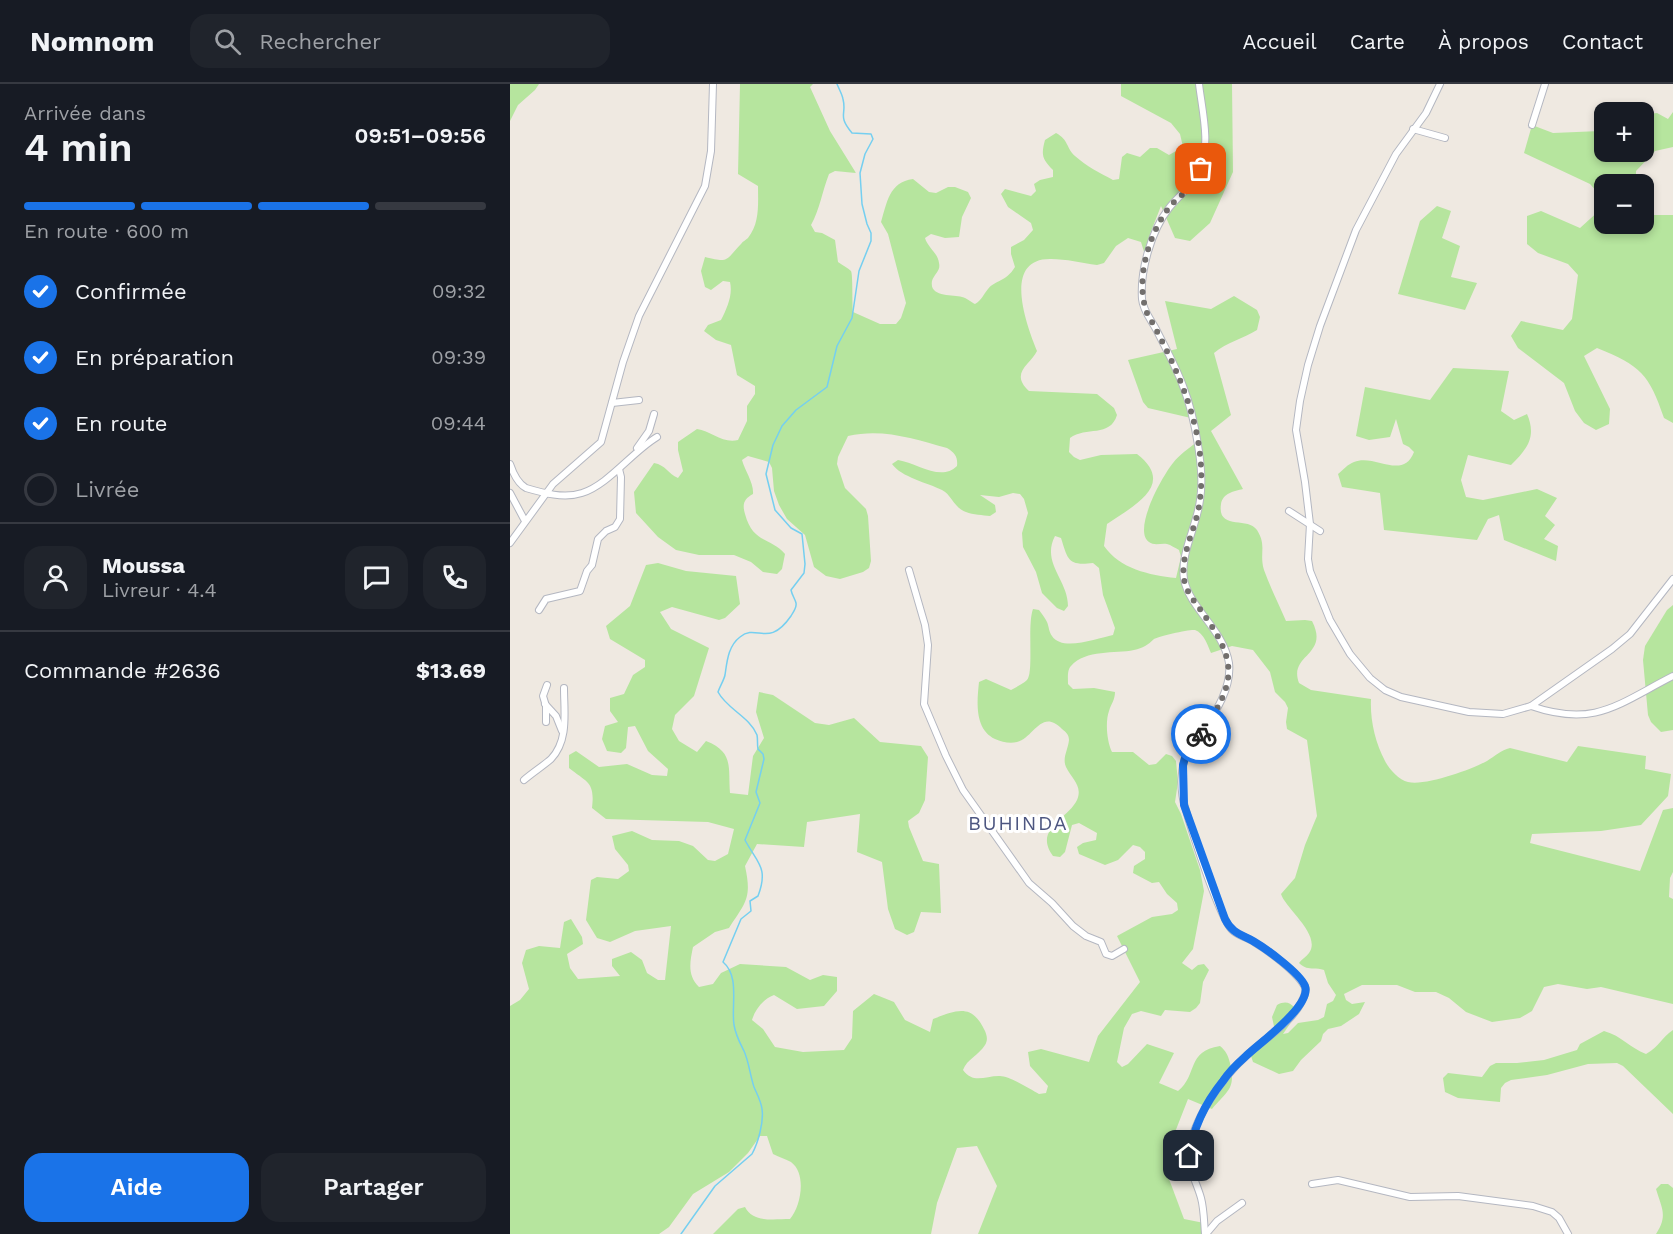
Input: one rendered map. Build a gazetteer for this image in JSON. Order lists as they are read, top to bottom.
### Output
{
  "districts": ["BUHINDA"],
  "page": {
    "header": "Nomnom",
    "search": "Rechercher",
    "nav": [
      "Accueil",
      "Carte",
      "À propos",
      "Contact"
    ],
    "heading": ["4 min", "Arrivée dans", "09:51–09:56"],
    "panel": [
      "Moussa",
      "Livreur · 4.4",
      "Commande #2636",
      "$13.69"
    ],
    "map_buttons": ["+", "−"],
    "bar": "En route · 600 m",
    "list": [
      ["Confirmée", "09:32"],
      ["En préparation", "09:39"],
      ["En route", "09:44"],
      "Livrée"
    ],
    "buttons": ["Aide", "Partager"]
  }
}
